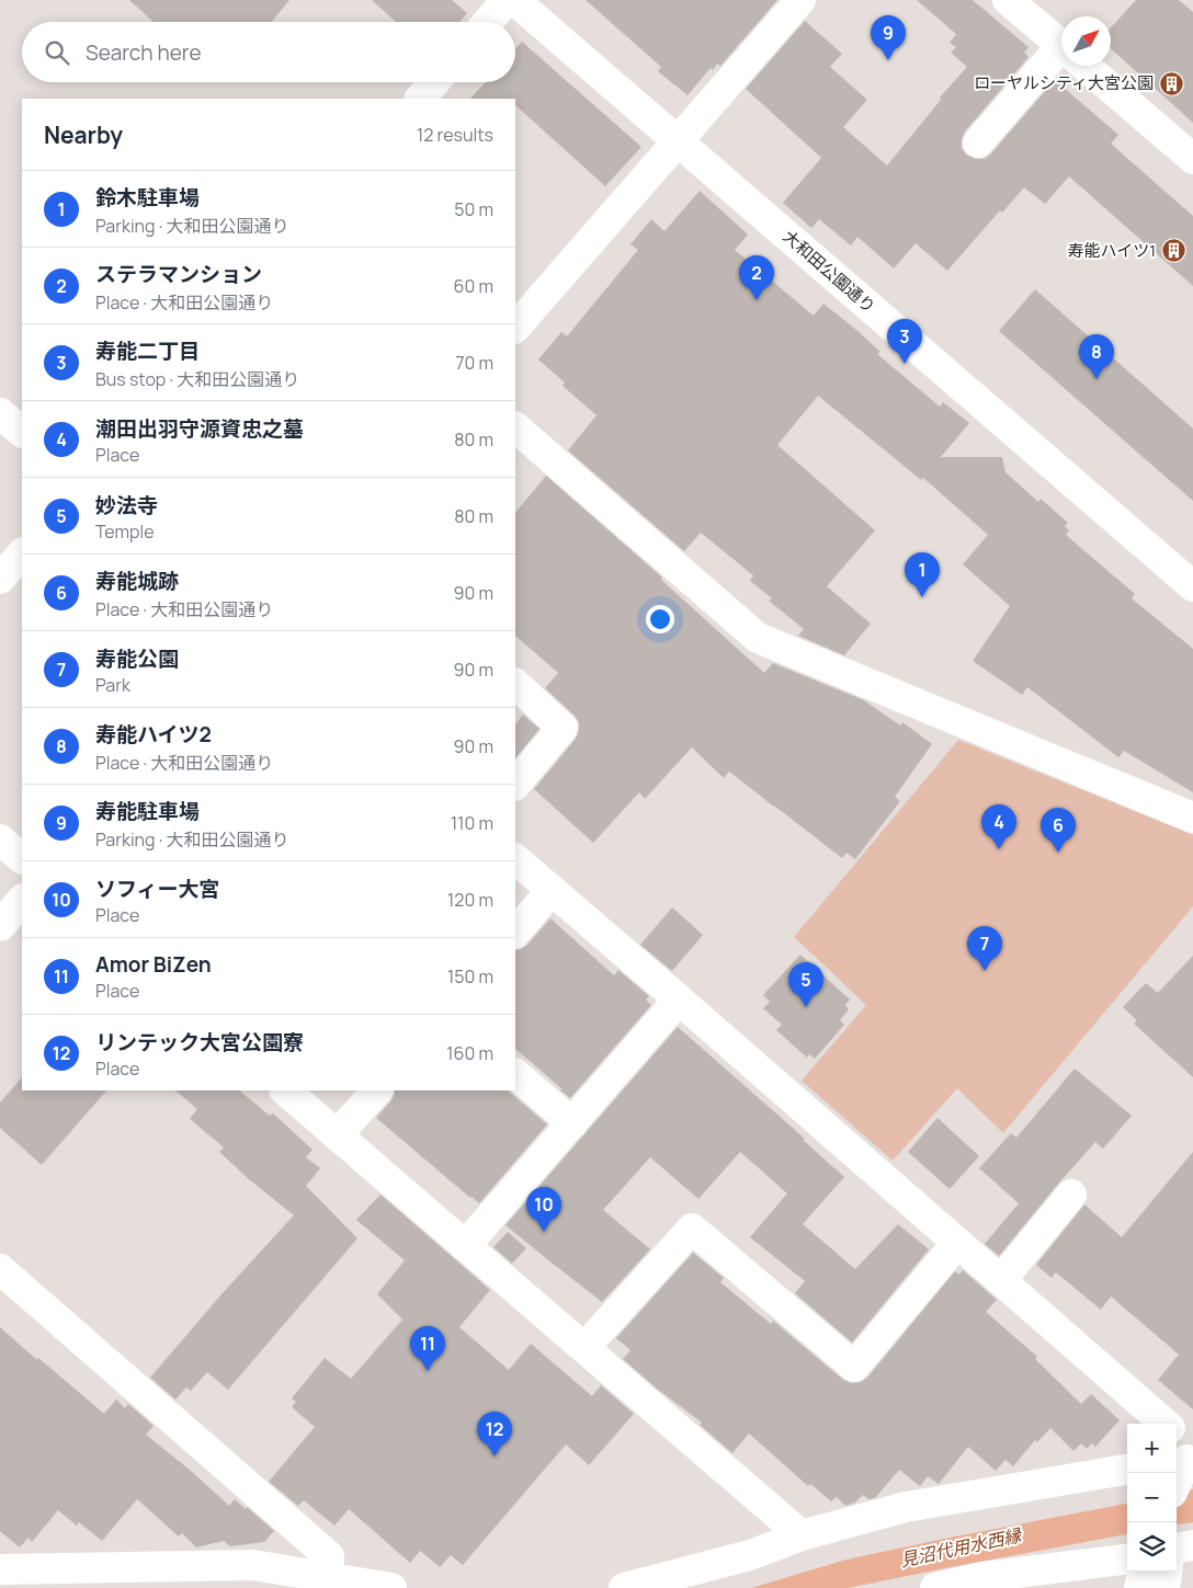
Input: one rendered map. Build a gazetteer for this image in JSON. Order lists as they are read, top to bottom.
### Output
{
  "streets": {
    "street": ["大和田公園通り"]
  },
  "water": ["見沼代用水西縁"],
  "places": {
    "building": ["ローヤルシティ大宮公園", "寿能ハイツ1"]
  },
  "north": "top right",
  "page": {
    "pins": [
      "9",
      "2",
      "3",
      "8",
      "1",
      "4",
      "6",
      "7",
      "5",
      "10",
      "11",
      "12"
    ],
    "search": "Search here",
    "heading": ["Nearby", "12 results"],
    "list": [
      {
        "mark": "1",
        "name": "鈴木駐車場",
        "note": "Parking · 大和田公園通り",
        "value": "50 m"
      },
      {
        "mark": "2",
        "name": "ステラマンション",
        "note": "Place · 大和田公園通り",
        "value": "60 m"
      },
      {
        "mark": "3",
        "name": "寿能二丁目",
        "note": "Bus stop · 大和田公園通り",
        "value": "70 m"
      },
      {
        "mark": "4",
        "name": "潮田出羽守源資忠之墓",
        "note": "Place",
        "value": "80 m"
      },
      {
        "mark": "5",
        "name": "妙法寺",
        "note": "Temple",
        "value": "80 m"
      },
      {
        "mark": "6",
        "name": "寿能城跡",
        "note": "Place · 大和田公園通り",
        "value": "90 m"
      },
      {
        "mark": "7",
        "name": "寿能公園",
        "note": "Park",
        "value": "90 m"
      },
      {
        "mark": "8",
        "name": "寿能ハイツ2",
        "note": "Place · 大和田公園通り",
        "value": "90 m"
      },
      {
        "mark": "9",
        "name": "寿能駐車場",
        "note": "Parking · 大和田公園通り",
        "value": "110 m"
      },
      {
        "mark": "10",
        "name": "ソフィー大宮",
        "note": "Place",
        "value": "120 m"
      },
      {
        "mark": "11",
        "name": "Amor BiZen",
        "note": "Place",
        "value": "150 m"
      },
      {
        "mark": "12",
        "name": "リンテック大宮公園寮",
        "note": "Place",
        "value": "160 m"
      }
    ],
    "map_buttons": ["+", "−"]
  }
}
